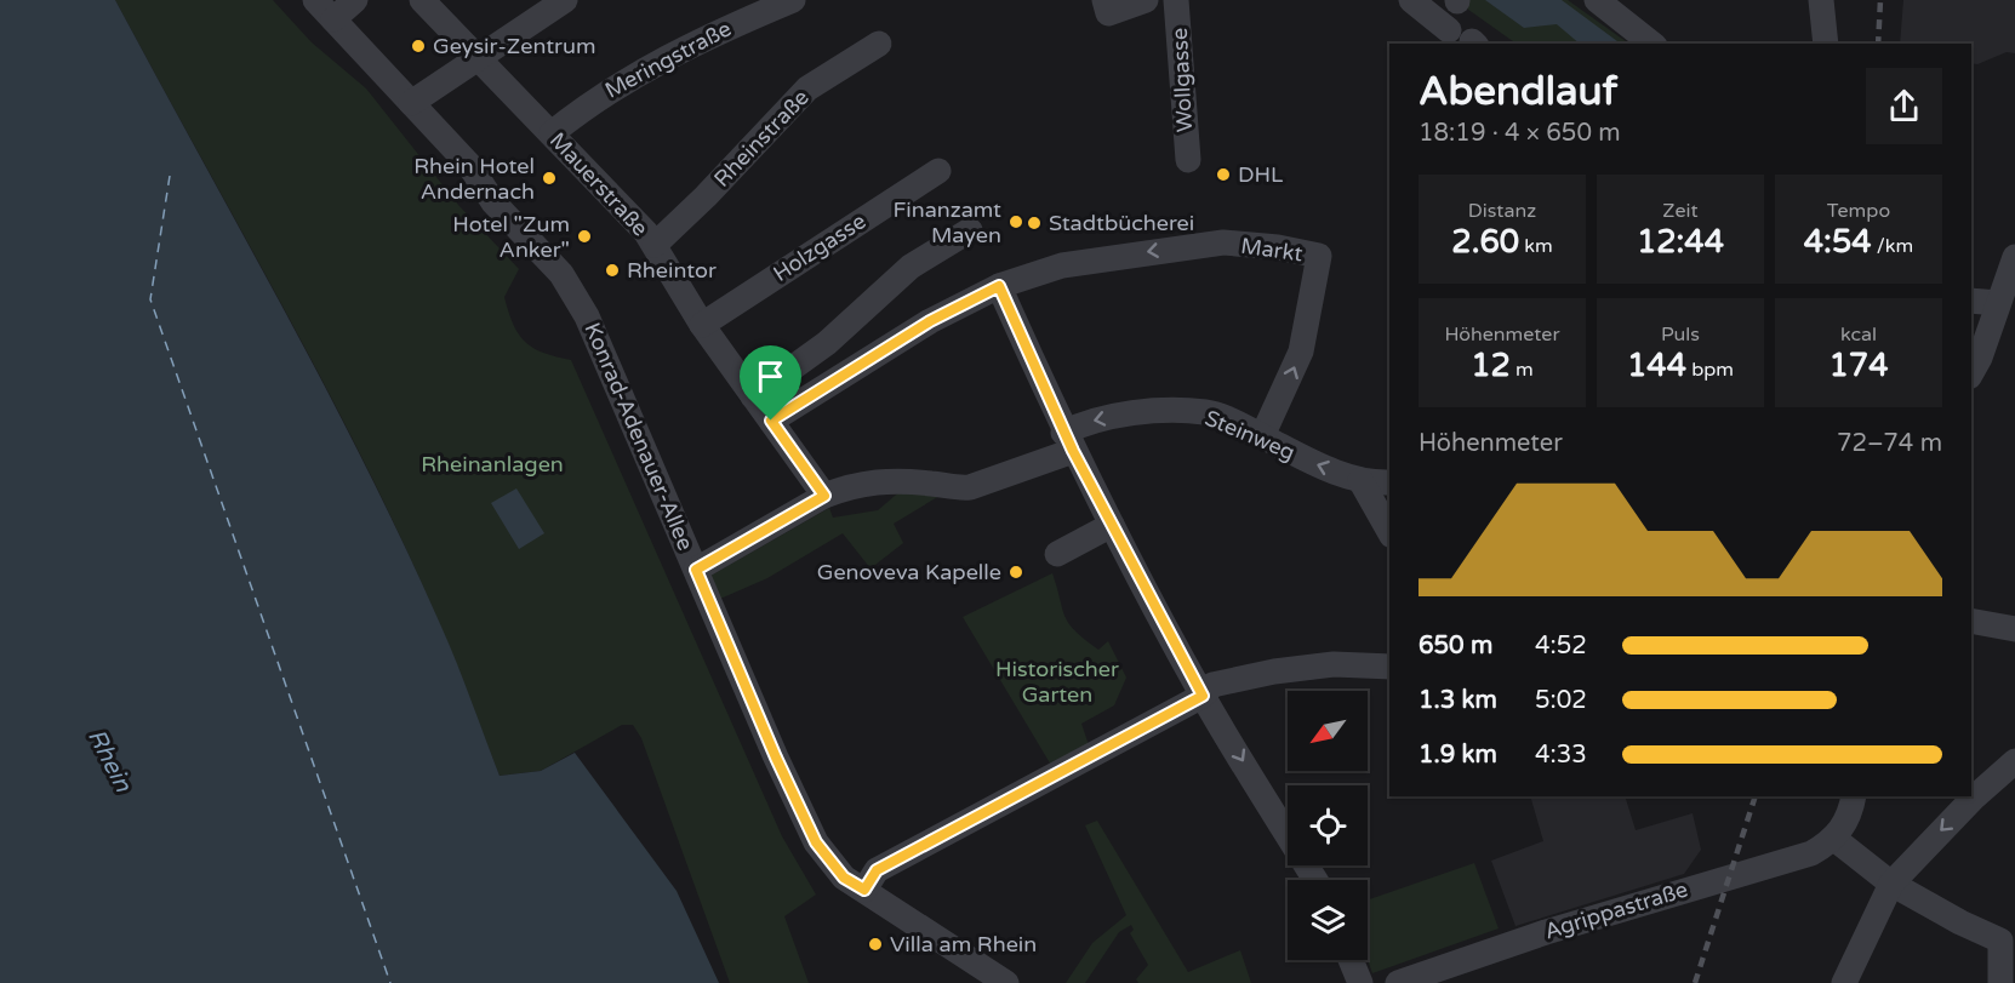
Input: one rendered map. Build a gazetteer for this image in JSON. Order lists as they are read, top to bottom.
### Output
{
  "streets": {
    "street": [
      "Meringstraße",
      "Wollgasse",
      "Rheinstraße",
      "Mauerstraße",
      "Holzgasse",
      "Markt",
      "Steinweg",
      "Konrad-Adenauer-Allee",
      "Agrippastraße"
    ]
  },
  "crossings": [
    ["Meringstraße", "Mauerstraße"],
    ["Rheinstraße", "Mauerstraße"],
    ["Mauerstraße", "Holzgasse"],
    ["Mauerstraße", "Markt"],
    ["Mauerstraße", "Steinweg"],
    ["Markt", "Steinweg"],
    ["Steinweg", "Konrad-Adenauer-Allee"]
  ],
  "one_way": ["Steinweg"],
  "water": ["Rhein"],
  "parks": ["Rheinanlagen", "Historischer Garten"],
  "places": [
    "Geysir-Zentrum",
    "DHL",
    "Rhein Hotel Andernach",
    "Finanzamt Mayen",
    "Stadtbücherei",
    "Hotel \"Zum Anker\"",
    "Rheintor",
    "Genoveva Kapelle",
    "Villa am Rhein"
  ],
  "north": "bottom left",
  "page": {
    "heading": ["Abendlauf", "18:19 · 4 × 650 m"],
    "stats": [
      ["Distanz", "2.60 km"],
      ["Zeit", "12:44"],
      ["Tempo", "4:54 /km"],
      ["Höhenmeter", "12 m"],
      ["Puls", "144 bpm"],
      ["kcal", "174"]
    ],
    "chart": ["Höhenmeter", "72–74 m"],
    "list": [
      {
        "name": "650 m",
        "note": "4:52"
      },
      {
        "name": "1.3 km",
        "note": "5:02"
      },
      {
        "name": "1.9 km",
        "note": "4:33"
      }
    ]
  }
}
